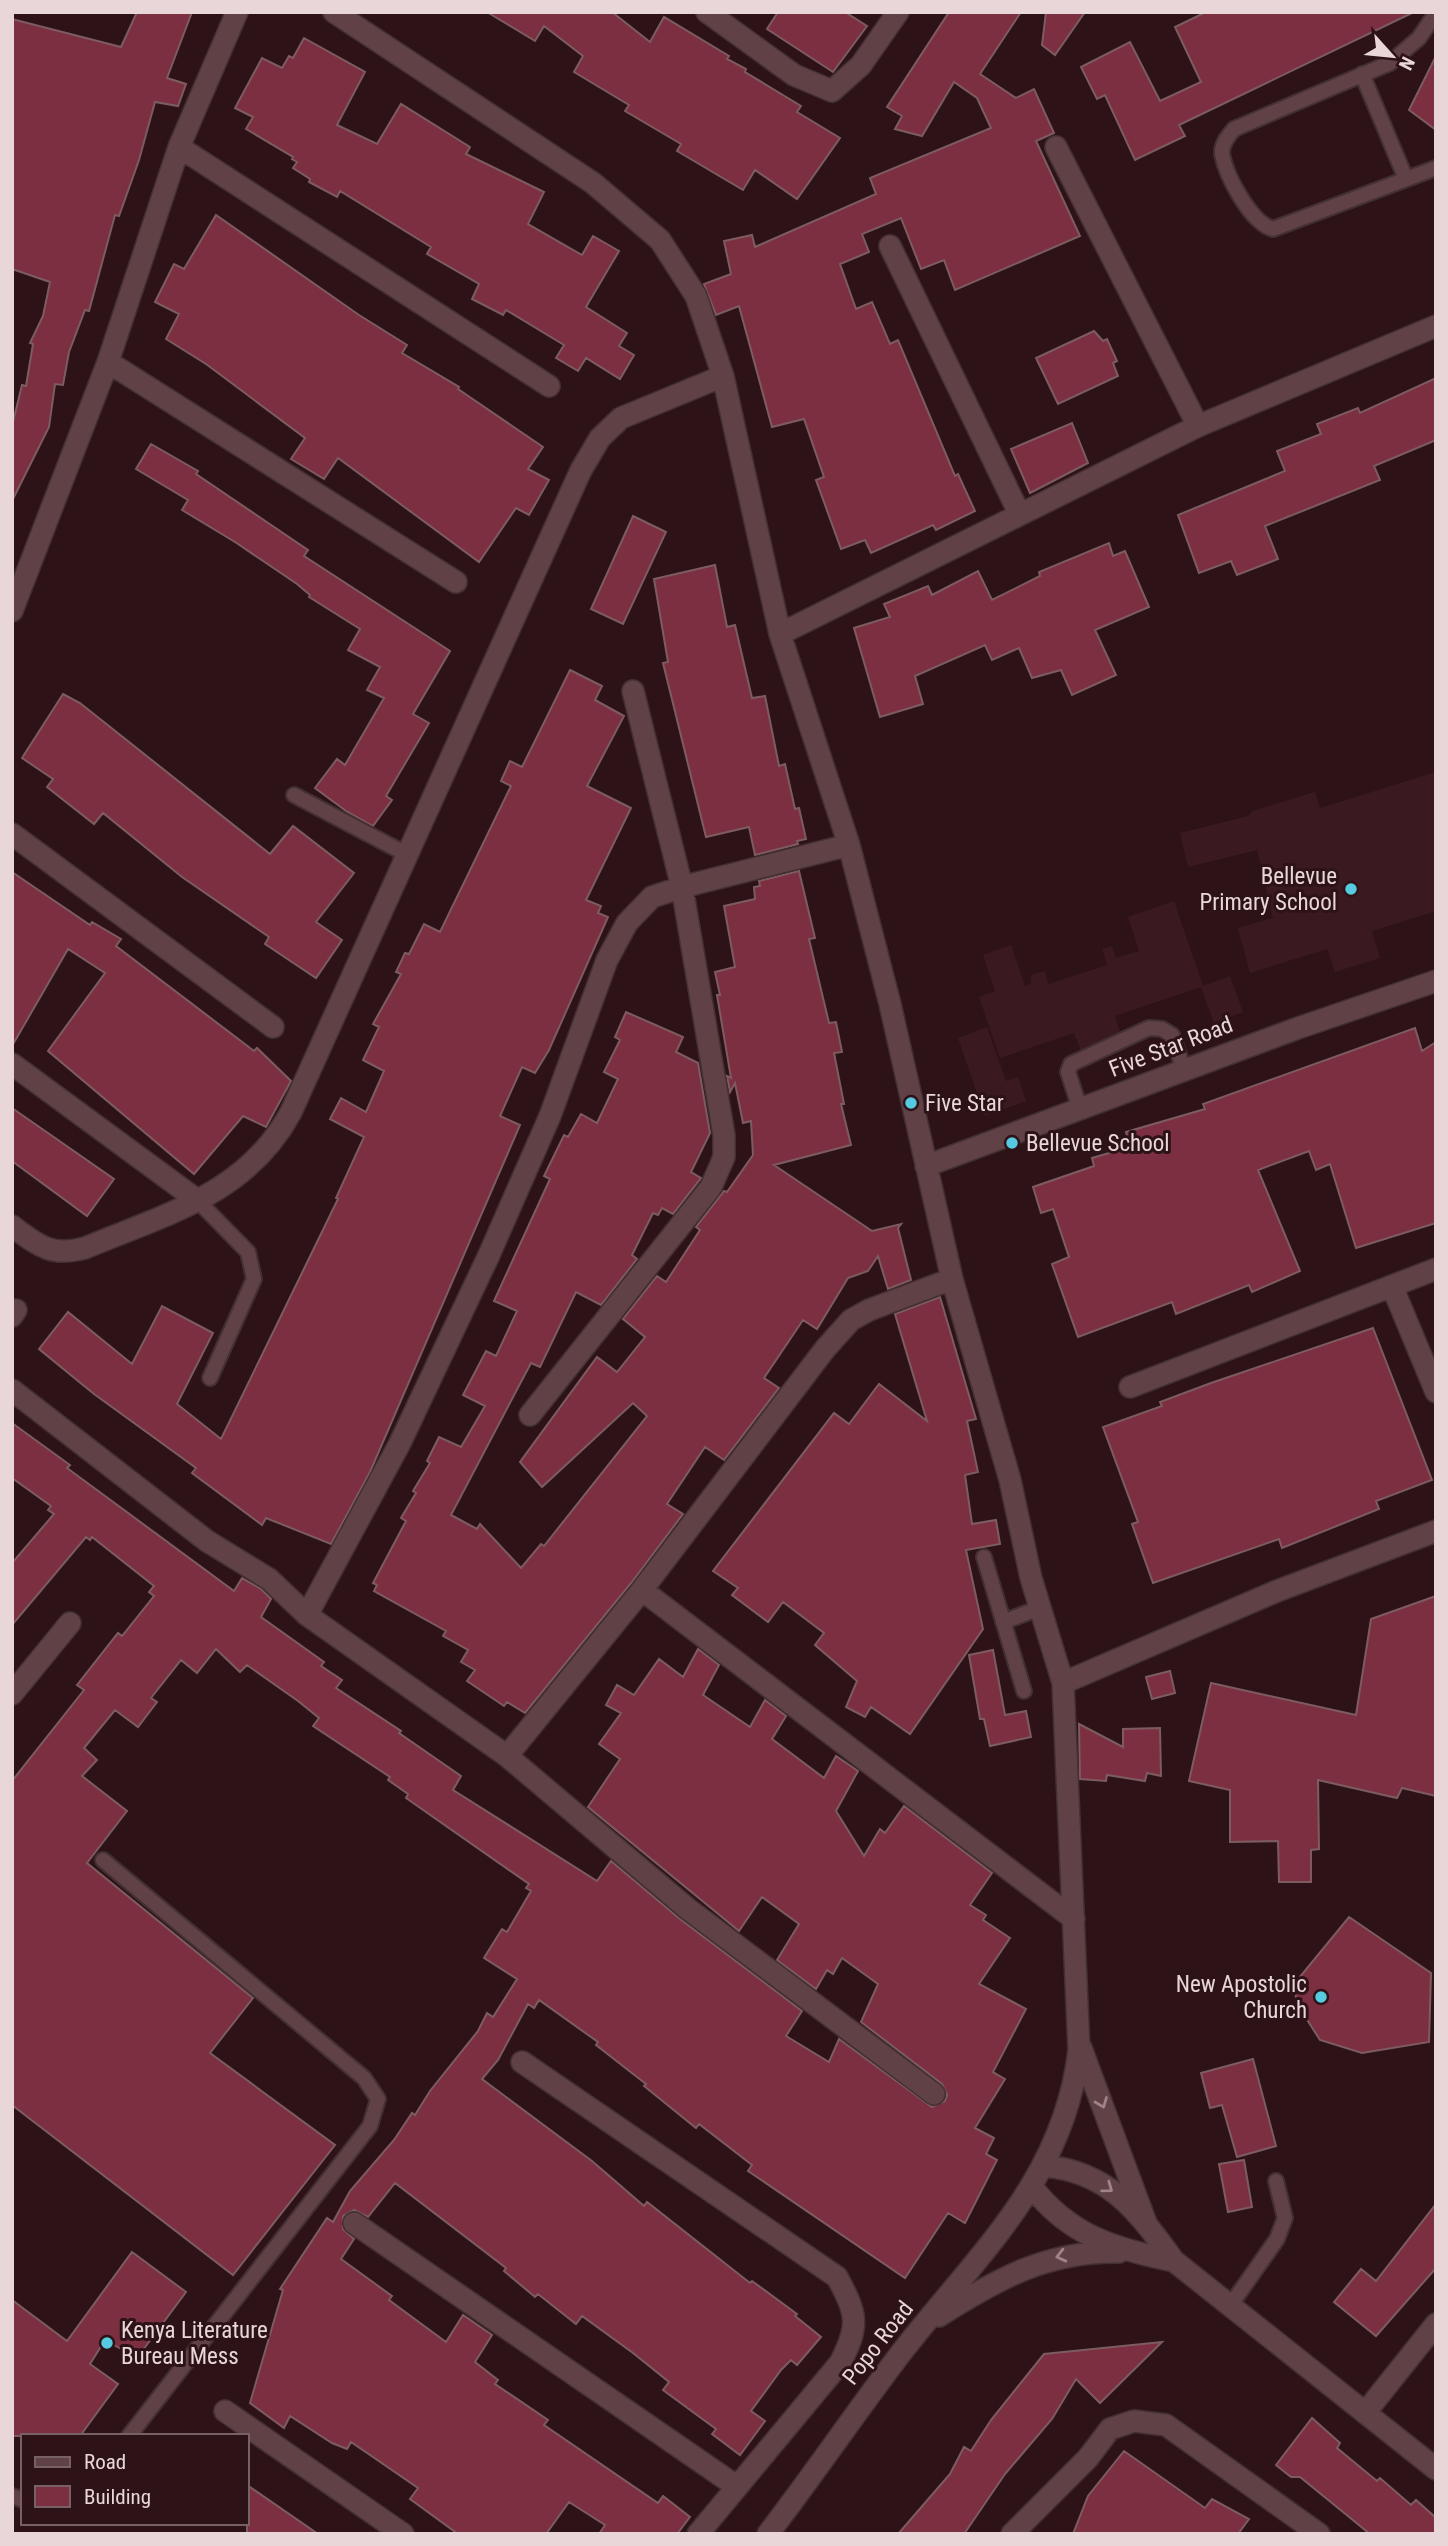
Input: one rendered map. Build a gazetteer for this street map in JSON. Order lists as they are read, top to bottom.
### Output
{
  "streets": {
    "street": ["Five Star Road", "Popo Road"]
  },
  "places": [
    "Bellevue Primary School",
    "Five Star",
    "Bellevue School",
    "New Apostolic Church",
    "Kenya Literature Bureau Mess"
  ],
  "legend": ["Road", "Building"],
  "north": "bottom right"
}
